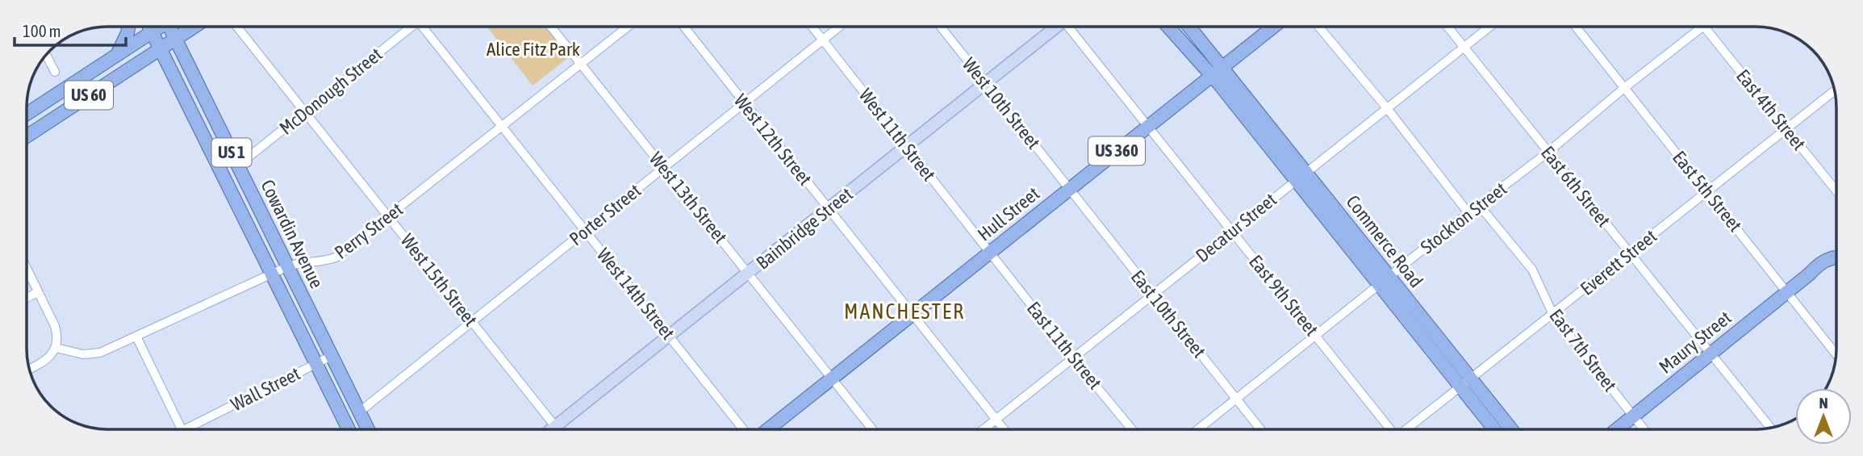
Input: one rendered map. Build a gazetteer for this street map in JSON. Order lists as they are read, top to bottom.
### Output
{
  "streets": {
    "main road": [
      "US 60",
      "US 360",
      "US 1",
      "Hull Street",
      "Cowardin Avenue",
      "Commerce Road",
      "Maury Street"
    ],
    "street": [
      "McDonough Street",
      "West 10th Street",
      "East 4th Street",
      "West 11th Street",
      "West 12th Street",
      "East 6th Street",
      "East 5th Street",
      "West 13th Street",
      "Porter Street",
      "Stockton Street",
      "Decatur Street",
      "Bainbridge Street",
      "Perry Street",
      "Everett Street",
      "West 15th Street",
      "West 14th Street",
      "East 9th Street",
      "East 10th Street",
      "East 11th Street",
      "East 7th Street",
      "Wall Street"
    ]
  },
  "crossings": [
    ["McDonough Street", "Cowardin Avenue"],
    ["McDonough Street", "West 15th Street"],
    ["US 60", "Cowardin Avenue"],
    ["West 10th Street", "Hull Street"],
    ["West 10th Street", "Bainbridge Street"],
    ["West 10th Street", "East 10th Street"],
    ["East 4th Street", "Stockton Street"],
    ["East 4th Street", "Everett Street"],
    ["West 11th Street", "Hull Street"],
    ["West 11th Street", "Porter Street"],
    ["West 11th Street", "Bainbridge Street"],
    ["West 11th Street", "East 11th Street"],
    ["West 12th Street", "Hull Street"],
    ["West 12th Street", "Porter Street"],
    ["West 12th Street", "Decatur Street"],
    ["West 12th Street", "Bainbridge Street"],
    ["East 6th Street", "Stockton Street"],
    ["East 6th Street", "Decatur Street"],
    ["East 6th Street", "Everett Street"],
    ["East 6th Street", "Maury Street"],
    ["East 5th Street", "Stockton Street"],
    ["East 5th Street", "Everett Street"],
    ["East 5th Street", "Maury Street"],
    ["West 13th Street", "Hull Street"],
    ["West 13th Street", "Porter Street"],
    ["West 13th Street", "Bainbridge Street"],
    ["West 13th Street", "Perry Street"],
    ["Hull Street", "Commerce Road"],
    ["Hull Street", "East 9th Street"],
    ["Hull Street", "East 10th Street"],
    ["Hull Street", "East 11th Street"],
    ["Porter Street", "Cowardin Avenue"],
    ["Porter Street", "West 15th Street"],
    ["Porter Street", "West 14th Street"],
    ["Stockton Street", "Commerce Road"],
    ["Stockton Street", "East 9th Street"],
    ["Stockton Street", "East 10th Street"],
    ["Stockton Street", "East 7th Street"],
    ["Decatur Street", "Commerce Road"],
    ["Decatur Street", "East 9th Street"],
    ["Decatur Street", "East 10th Street"],
    ["Decatur Street", "East 11th Street"],
    ["Bainbridge Street", "West 15th Street"],
    ["Bainbridge Street", "West 14th Street"],
    ["Perry Street", "Cowardin Avenue"],
    ["Perry Street", "West 15th Street"],
    ["Perry Street", "West 14th Street"],
    ["Cowardin Avenue", "Wall Street"],
    ["Commerce Road", "Everett Street"],
    ["Everett Street", "East 7th Street"],
    ["Maury Street", "East 7th Street"]
  ],
  "districts": ["MANCHESTER"],
  "parks": ["Alice Fitz Park"],
  "scale_bar": "100 m",
  "north": "top"
}
